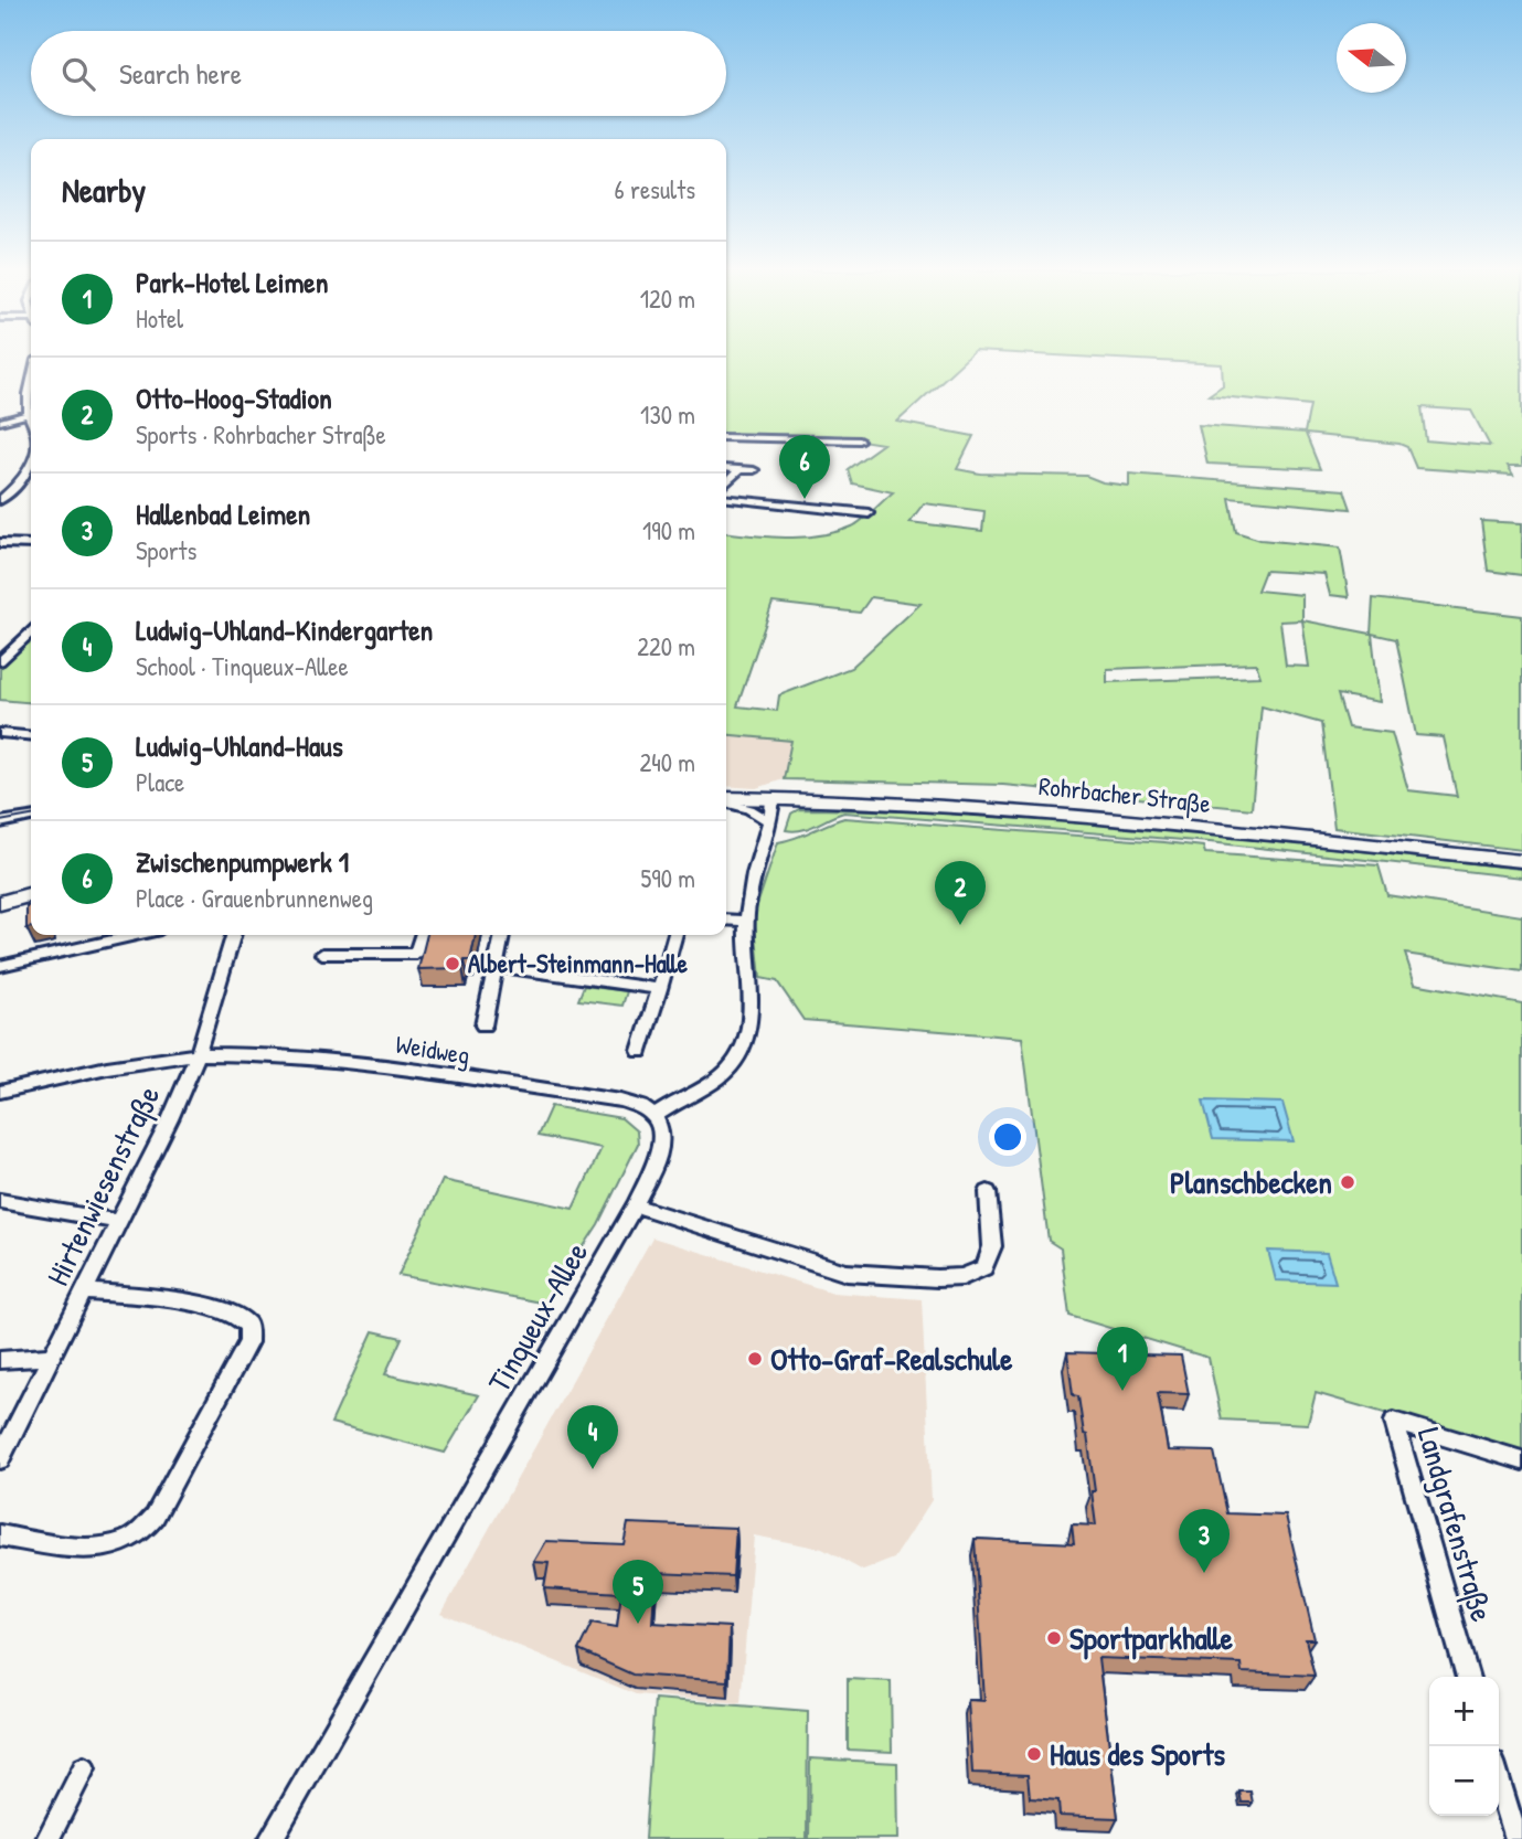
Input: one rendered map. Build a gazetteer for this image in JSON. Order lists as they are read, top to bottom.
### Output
{
  "streets": {
    "main road": ["Rohrbacher Straße"],
    "street": [
      "Weidweg",
      "Hirtenwiesenstraße",
      "Tinqueux-Allee",
      "Landgrafenstraße"
    ]
  },
  "crossings": [
    ["Weidweg", "Hirtenwiesenstraße"],
    ["Weidweg", "Tinqueux-Allee"]
  ],
  "places": [
    "Albert-Steinmann-Halle",
    "Planschbecken",
    "Otto-Graf-Realschule",
    "Sportparkhalle",
    "Haus des Sports"
  ],
  "north": "left",
  "page": {
    "search": "Search here",
    "heading": ["Nearby", "6 results"],
    "list": [
      {
        "mark": "1",
        "name": "Park-Hotel Leimen",
        "note": "Hotel",
        "value": "120 m"
      },
      {
        "mark": "2",
        "name": "Otto-Hoog-Stadion",
        "note": "Sports · Rohrbacher Straße",
        "value": "130 m"
      },
      {
        "mark": "3",
        "name": "Hallenbad Leimen",
        "note": "Sports",
        "value": "190 m"
      },
      {
        "mark": "4",
        "name": "Ludwig-Uhland-Kindergarten",
        "note": "School · Tinqueux-Allee",
        "value": "220 m"
      },
      {
        "mark": "5",
        "name": "Ludwig-Uhland-Haus",
        "note": "Place",
        "value": "240 m"
      },
      {
        "mark": "6",
        "name": "Zwischenpumpwerk 1",
        "note": "Place · Grauenbrunnenweg",
        "value": "590 m"
      }
    ],
    "pins": [
      "6",
      "2",
      "1",
      "4",
      "3",
      "5"
    ],
    "map_buttons": ["+", "−"]
  }
}
